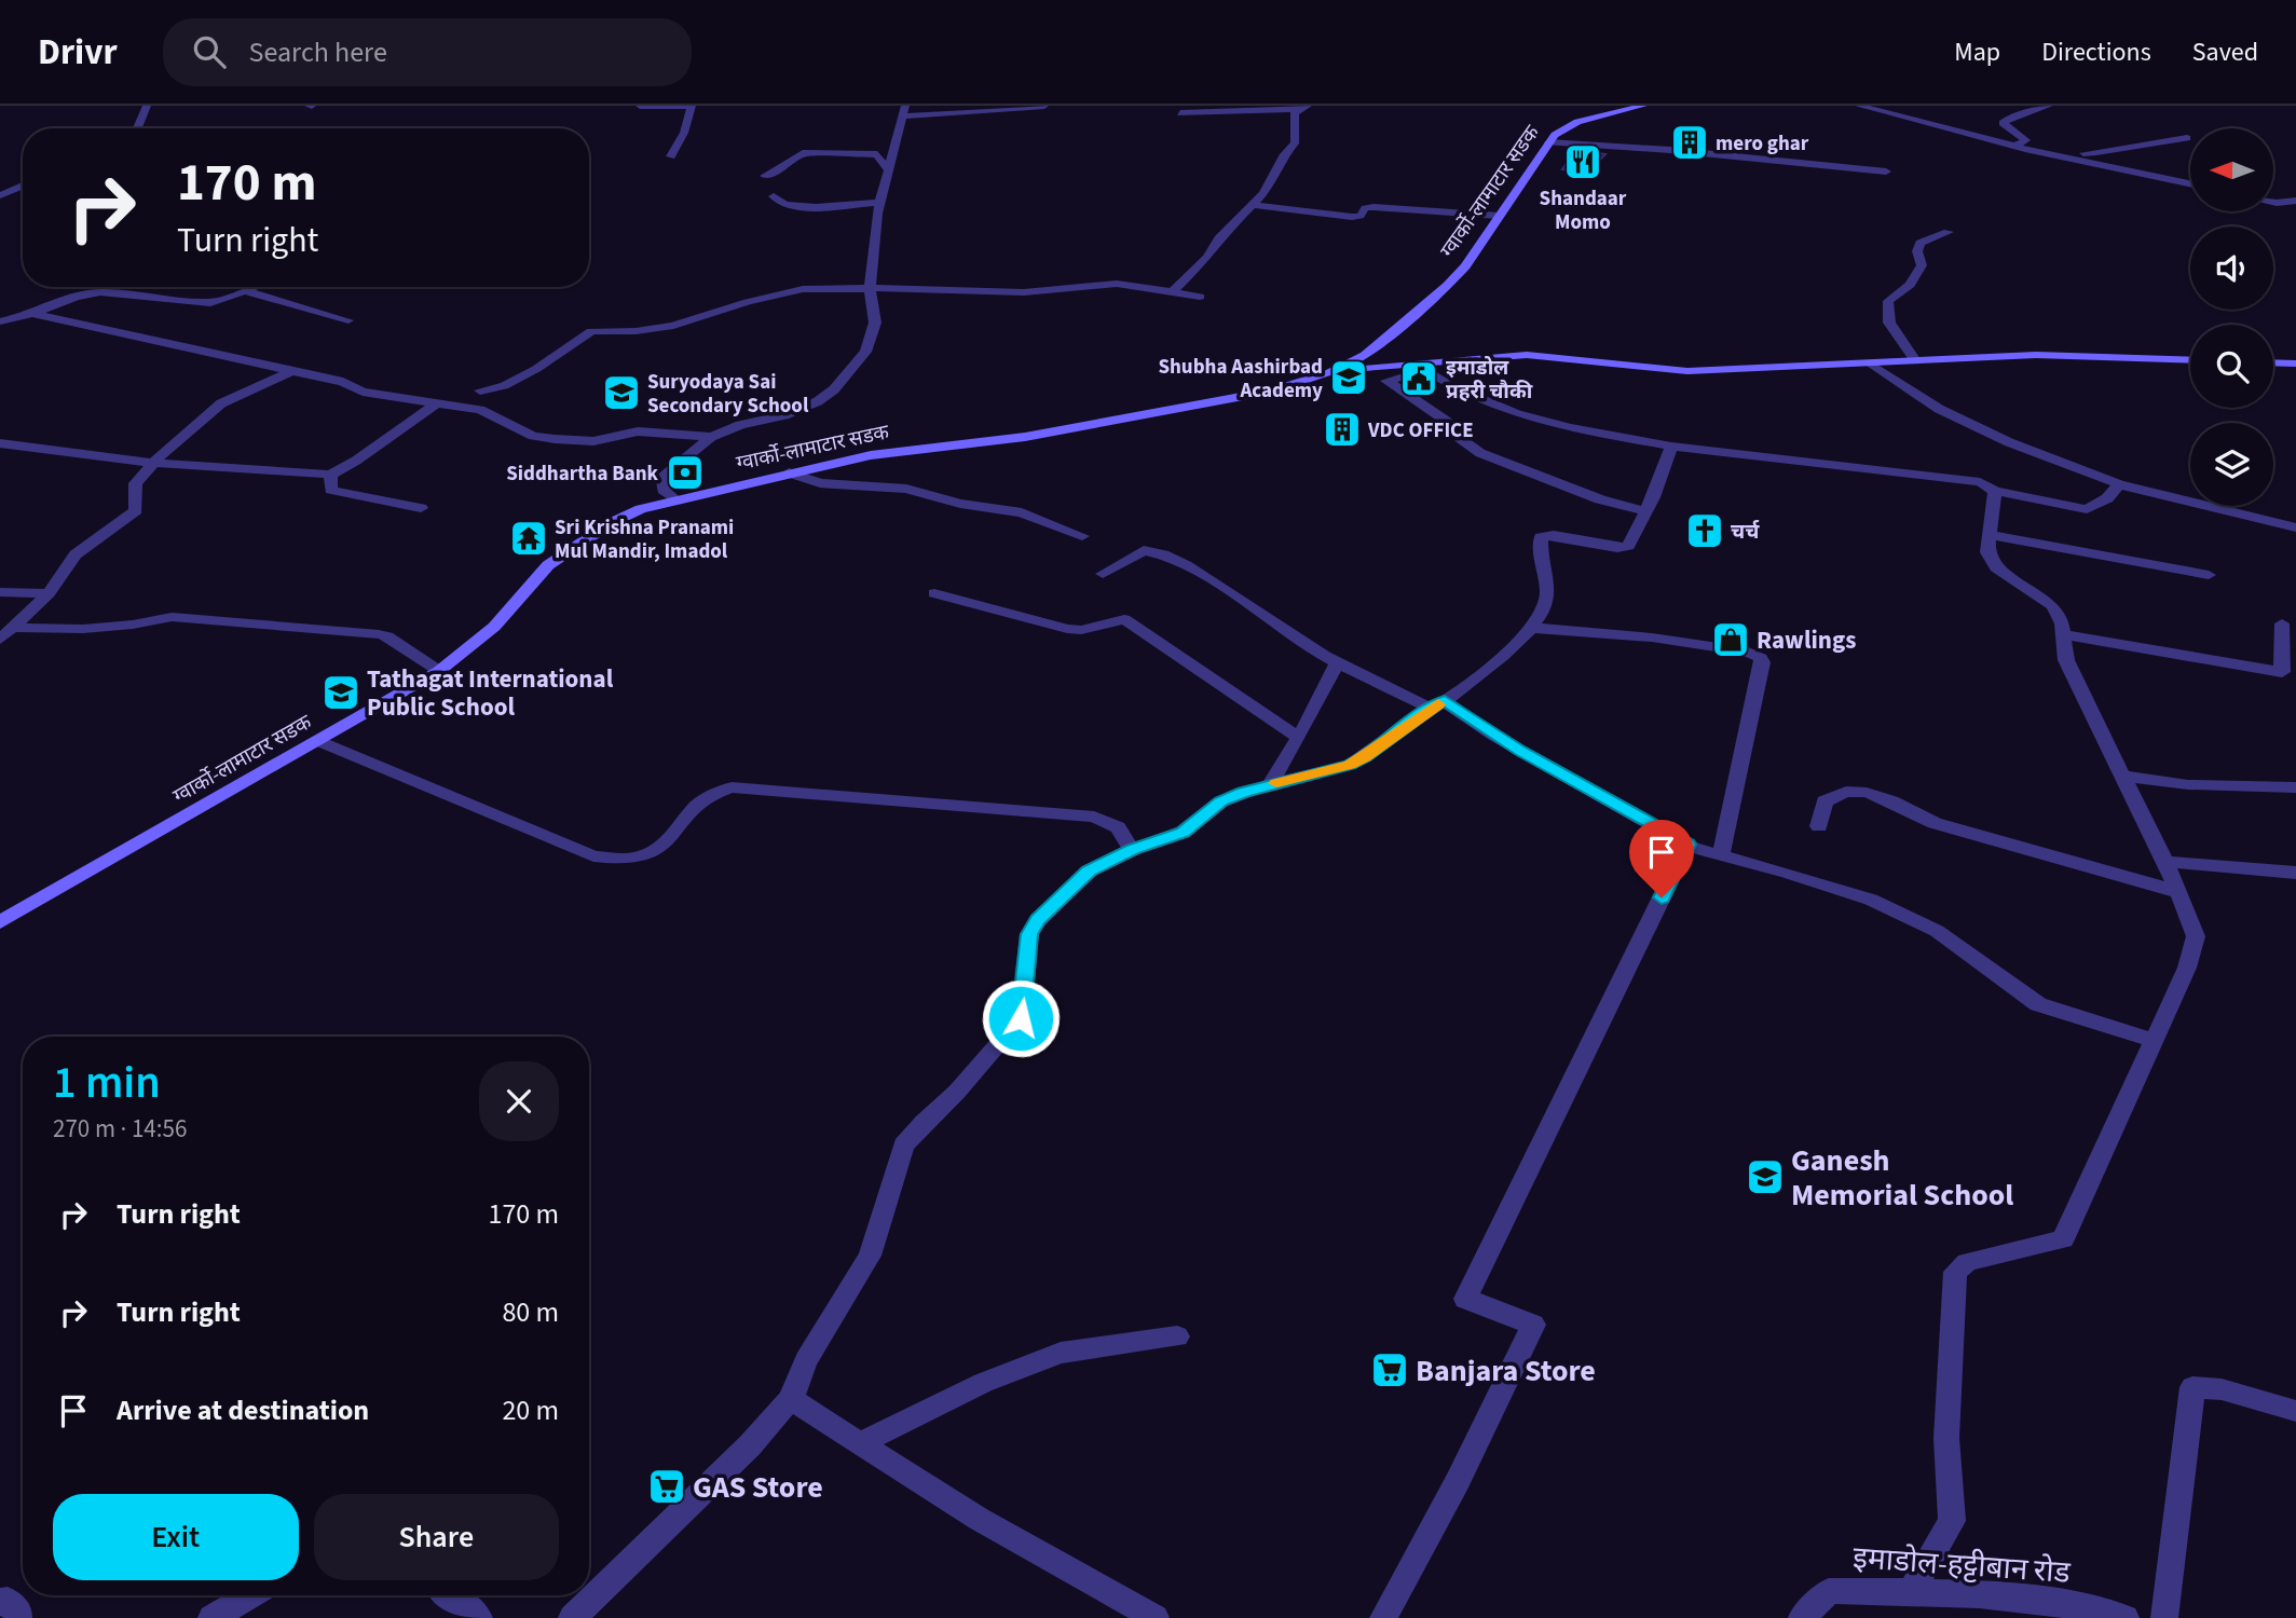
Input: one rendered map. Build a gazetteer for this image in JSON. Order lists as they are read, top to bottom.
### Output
{
  "streets": {
    "main road": ["ग्वार्को-लामाटार सडक"],
    "street": ["इमाडोल-हट्टीबान रोड"]
  },
  "places": {
    "building": ["mero ghar", "VDC OFFICE"],
    "restaurant": ["Shandaar Momo"],
    "school or university": [
      "Shubha Aashirbad Academy",
      "Suryodaya Sai Secondary School",
      "Tathagat International Public School",
      "Ganesh Memorial School"
    ],
    "public building": ["इमाडोल प्रहरी चौकी"],
    "bank": ["Siddhartha Bank"],
    "church": ["चर्च"],
    "temple": ["Sri Krishna Pranami Mul Mandir, Imadol"],
    "shop": ["Rawlings"],
    "supermarket": ["Banjara Store", "GAS Store"]
  },
  "north": "left",
  "page": {
    "header": "Drivr",
    "search": "Search here",
    "nav": ["Map", "Directions", "Saved"],
    "turn": ["170 m", "Turn right"],
    "heading": ["1 min", "270 m · 14:56"],
    "list": [
      {
        "name": "Turn right",
        "value": "170 m"
      },
      {
        "name": "Turn right",
        "value": "80 m"
      },
      {
        "name": "Arrive at destination",
        "value": "20 m"
      }
    ],
    "buttons": ["Exit", "Share"]
  }
}
